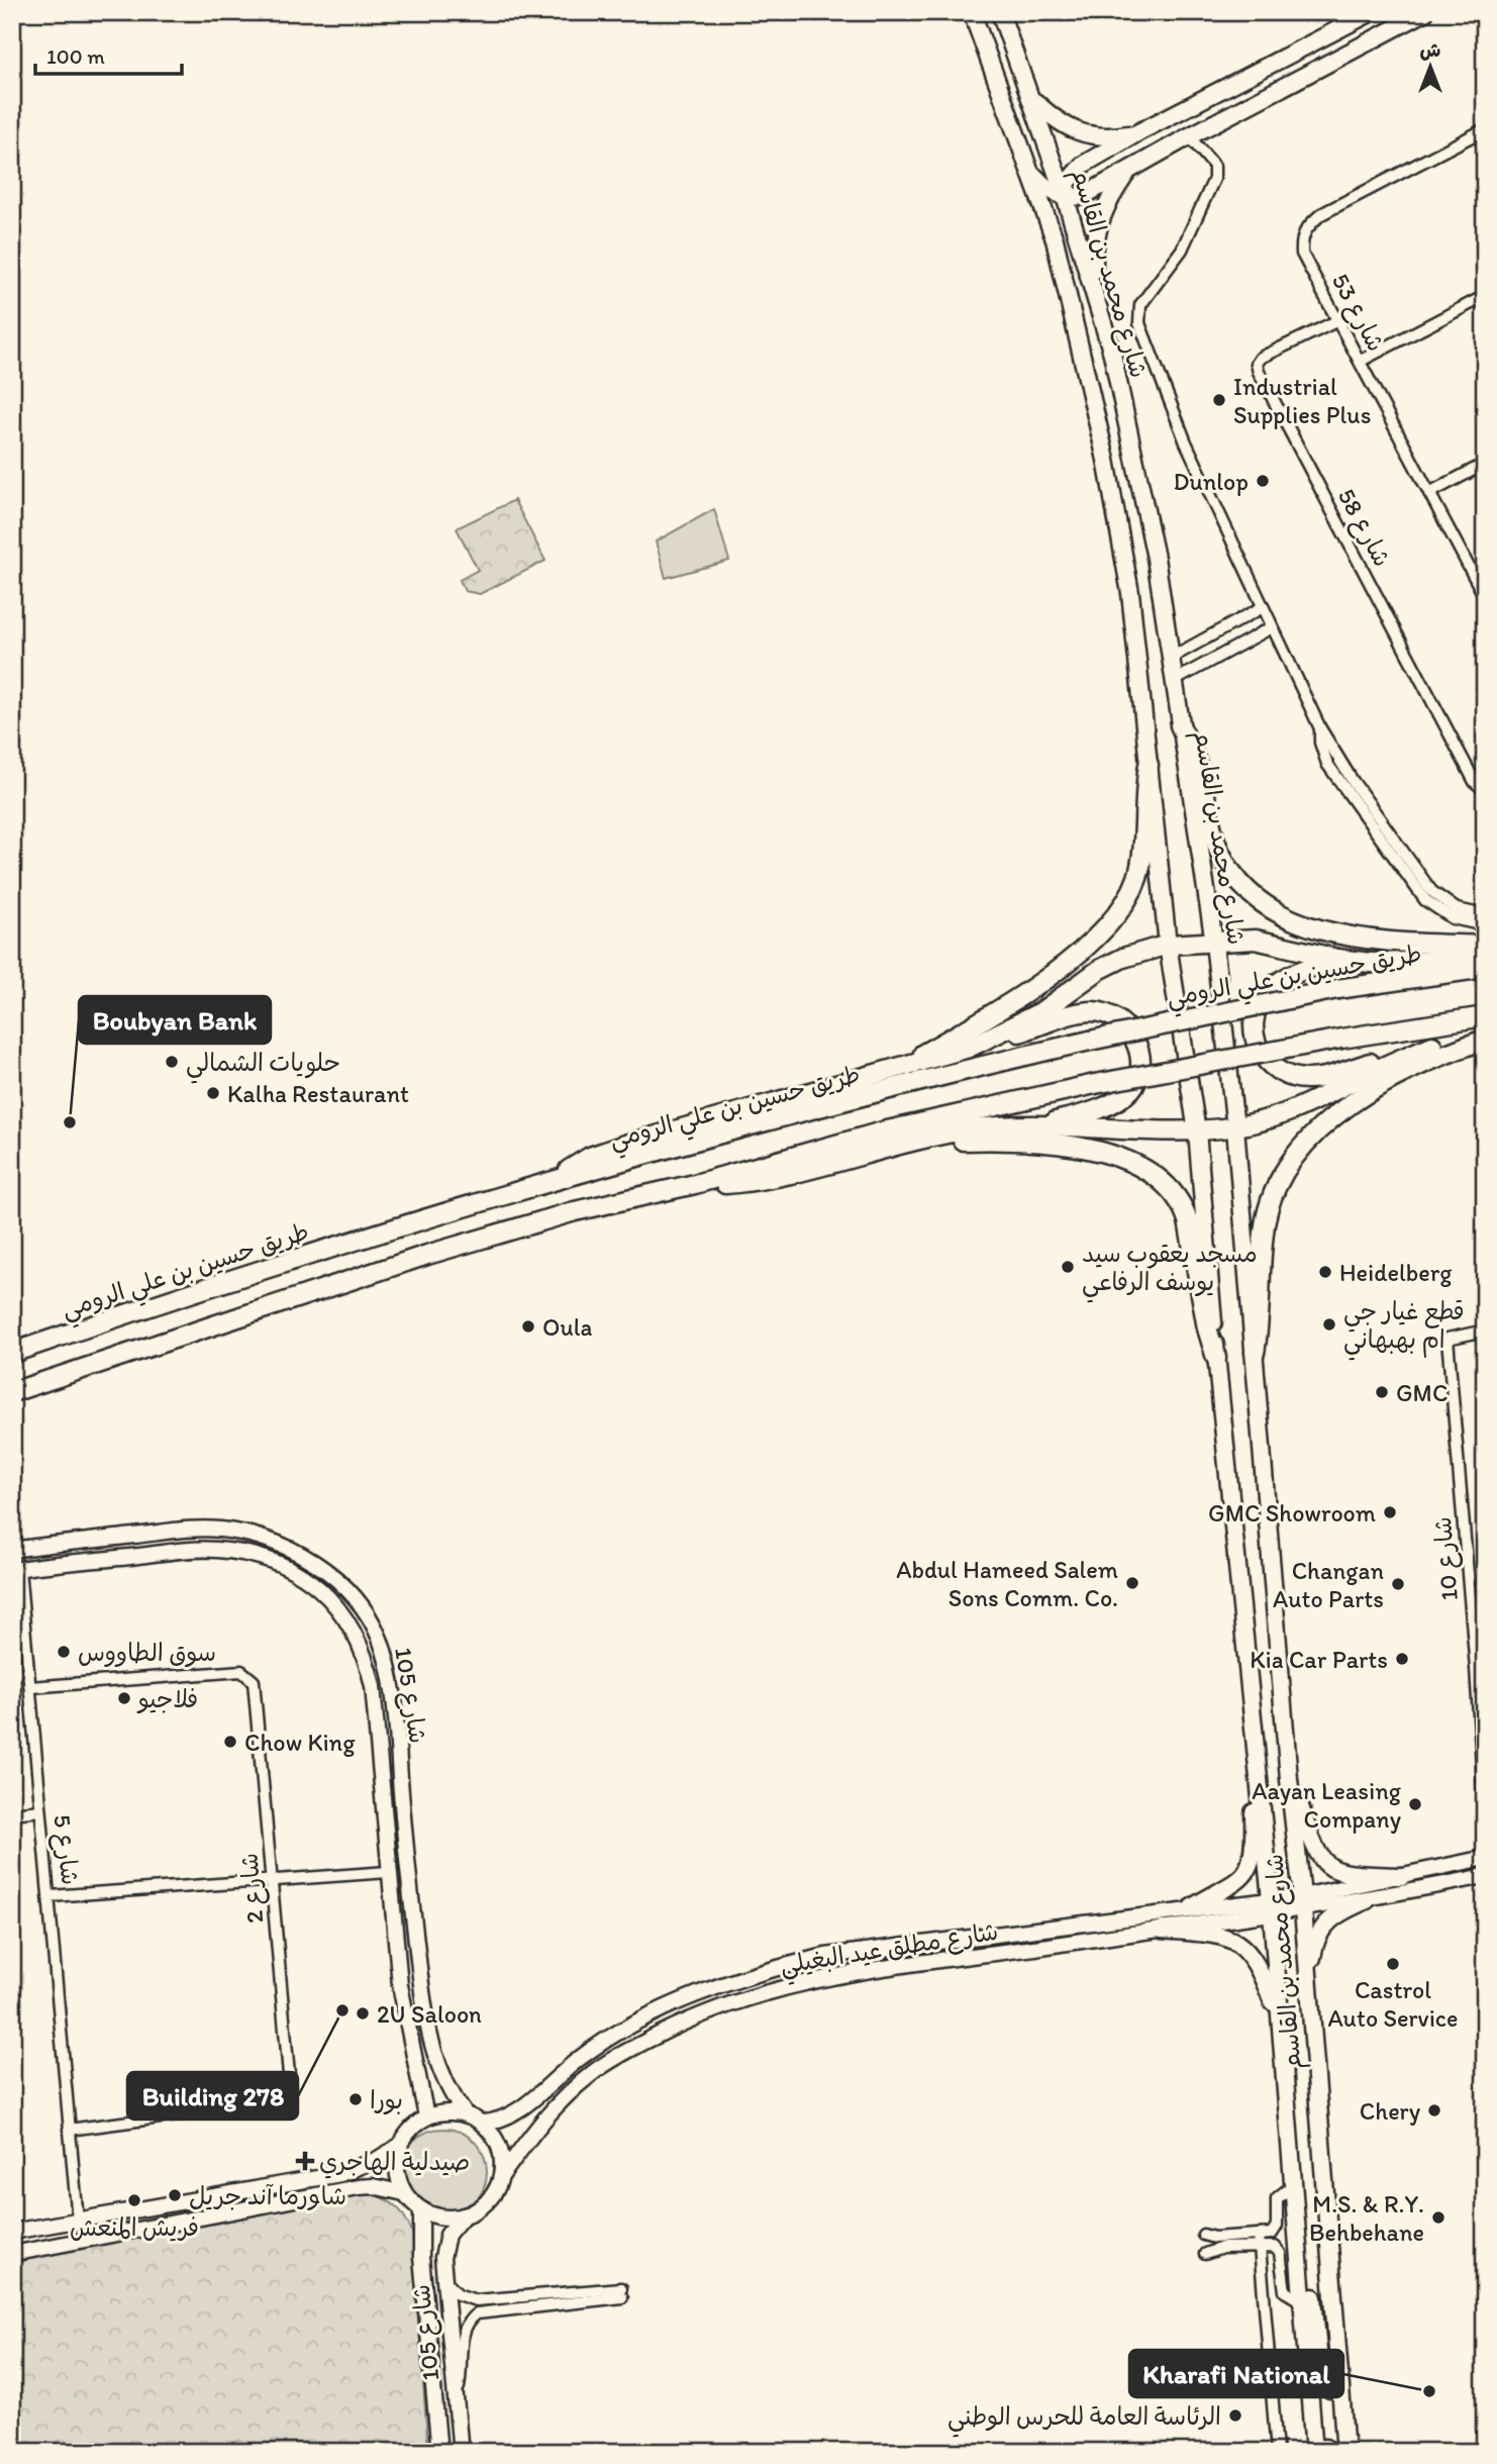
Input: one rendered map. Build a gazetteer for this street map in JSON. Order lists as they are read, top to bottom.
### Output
{
  "streets": {
    "highway": ["طريق حسين بن علي الرومي"],
    "main road": ["شارع محمد بن القاسم"],
    "street": [
      "شارع 53",
      "شارع 58",
      "شارع 10",
      "شارع 105",
      "شارع 5",
      "شارع 2",
      "شارع مطلق عيد البغيلي"
    ]
  },
  "crossings": [
    ["شارع محمد بن القاسم", "شارع مطلق عيد البغيلي"],
    ["شارع 53", "شارع 58"],
    ["شارع 105", "شارع 5"],
    ["شارع 105", "شارع مطلق عيد البغيلي"],
    ["شارع 5", "شارع 2"]
  ],
  "places": {
    "other": [
      "Industrial Supplies Plus",
      "Dunlop",
      "حلويات الشمالي",
      "Kalha Restaurant",
      "Boubyan Bank",
      "مسجد يعقوب سيد يوسف الرفاعي",
      "Heidelberg",
      "قطع غيار جي ام بهبهاني",
      "Oula",
      "GMC",
      "GMC Showroom",
      "Abdul Hameed Salem Sons Comm. Co.",
      "Changan Auto Parts",
      "سوق الطاووس",
      "Kia Car Parts",
      "فلاجيو",
      "Chow King",
      "Aayan Leasing Company",
      "Castrol Auto Service",
      "Building 278",
      "2U Saloon",
      "بورا",
      "Chery",
      "شاورما آند جريل",
      "فريش المنعش",
      "M.S. & R.Y. Behbehane",
      "Kharafi National",
      "الرئاسة العامة للحرس الوطني"
    ],
    "health": ["صيدلية الهاجري"]
  },
  "scale_bar": "100 m",
  "north": "top"
}
